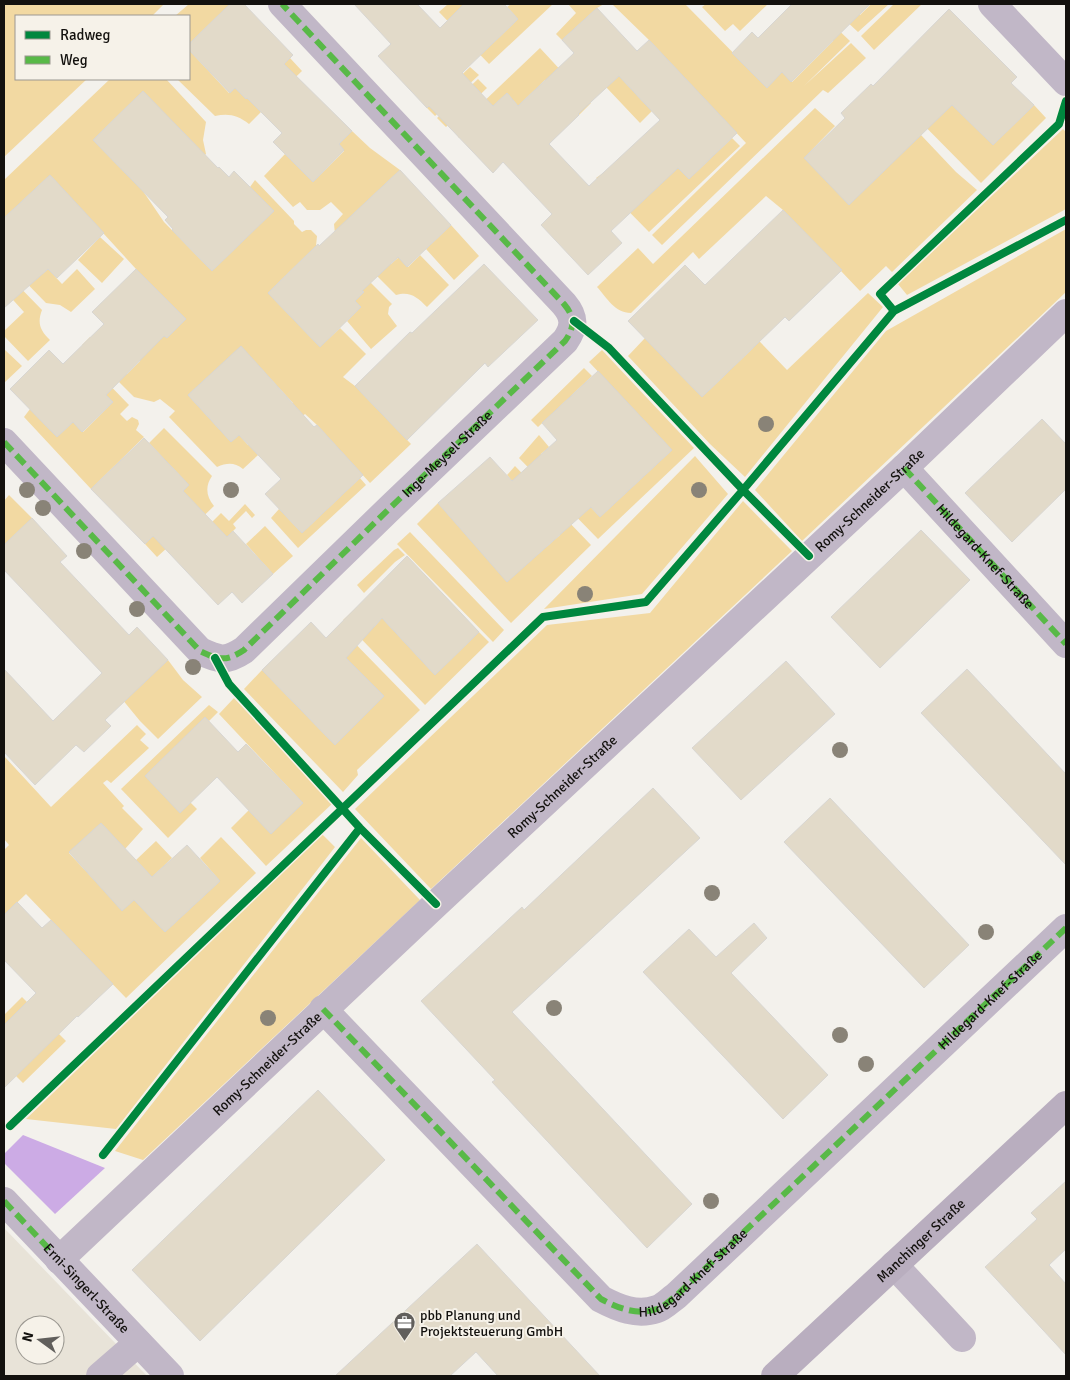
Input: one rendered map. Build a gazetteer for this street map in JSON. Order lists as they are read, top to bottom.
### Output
{
  "streets": {
    "main road": ["Manchinger Straße"],
    "street": [
      "Inge-Meysel-Straße",
      "Romy-Schneider-Straße",
      "Hildegard-Knef-Straße",
      "Erni-Singerl-Straße"
    ]
  },
  "crossings": [
    ["Romy-Schneider-Straße", "Hildegard-Knef-Straße"],
    ["Romy-Schneider-Straße", "Erni-Singerl-Straße"]
  ],
  "places": {
    "office": ["pbb Planung und Projektsteuerung GmbH"]
  },
  "legend": ["Radweg", "Weg"],
  "north": "left"
}
